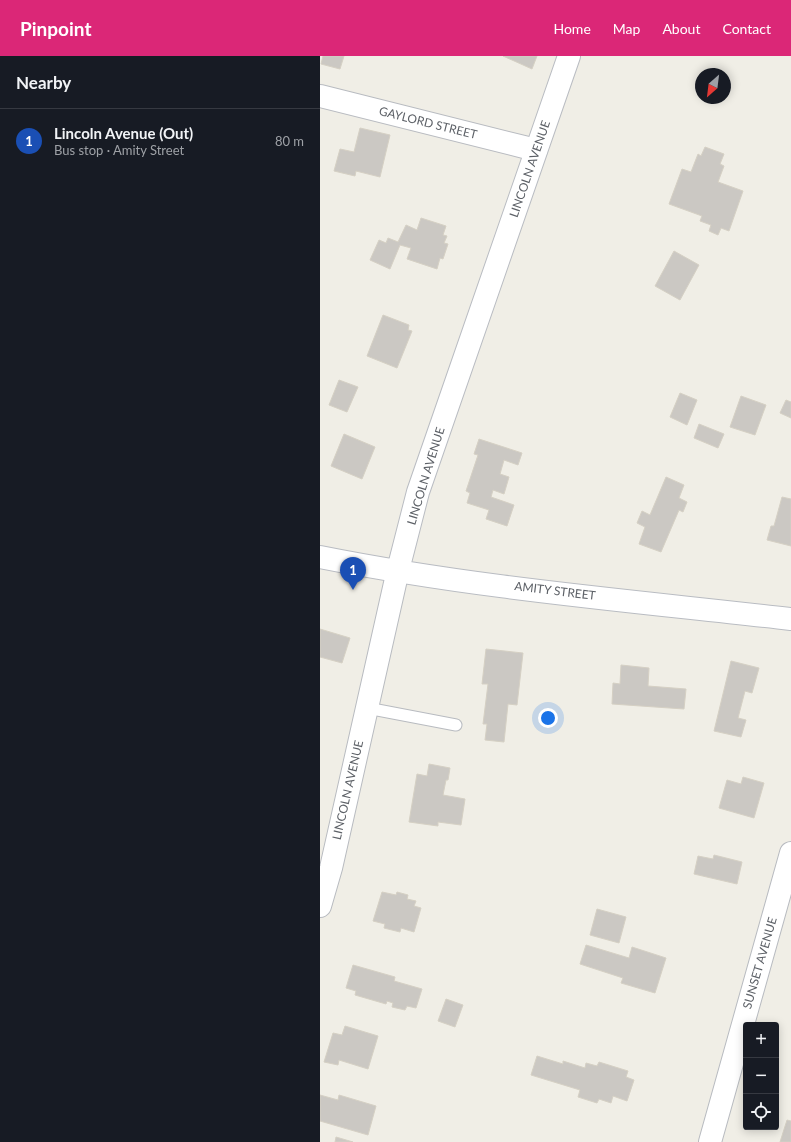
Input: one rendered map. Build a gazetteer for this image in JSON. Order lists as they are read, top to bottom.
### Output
{
  "streets": {
    "main road": [
      "GAYLORD STREET",
      "LINCOLN AVENUE",
      "AMITY STREET",
      "SUNSET AVENUE"
    ]
  },
  "crossings": [
    ["GAYLORD STREET", "LINCOLN AVENUE"],
    ["LINCOLN AVENUE", "AMITY STREET"]
  ],
  "north": "bottom left",
  "page": {
    "header": "Pinpoint",
    "nav": [
      "Home",
      "Map",
      "About",
      "Contact"
    ],
    "heading": "Nearby",
    "list": [
      {
        "mark": "1",
        "name": "Lincoln Avenue (Out)",
        "note": "Bus stop · Amity Street",
        "value": "80 m"
      }
    ],
    "pins": "1",
    "map_buttons": ["+", "−"]
  }
}
